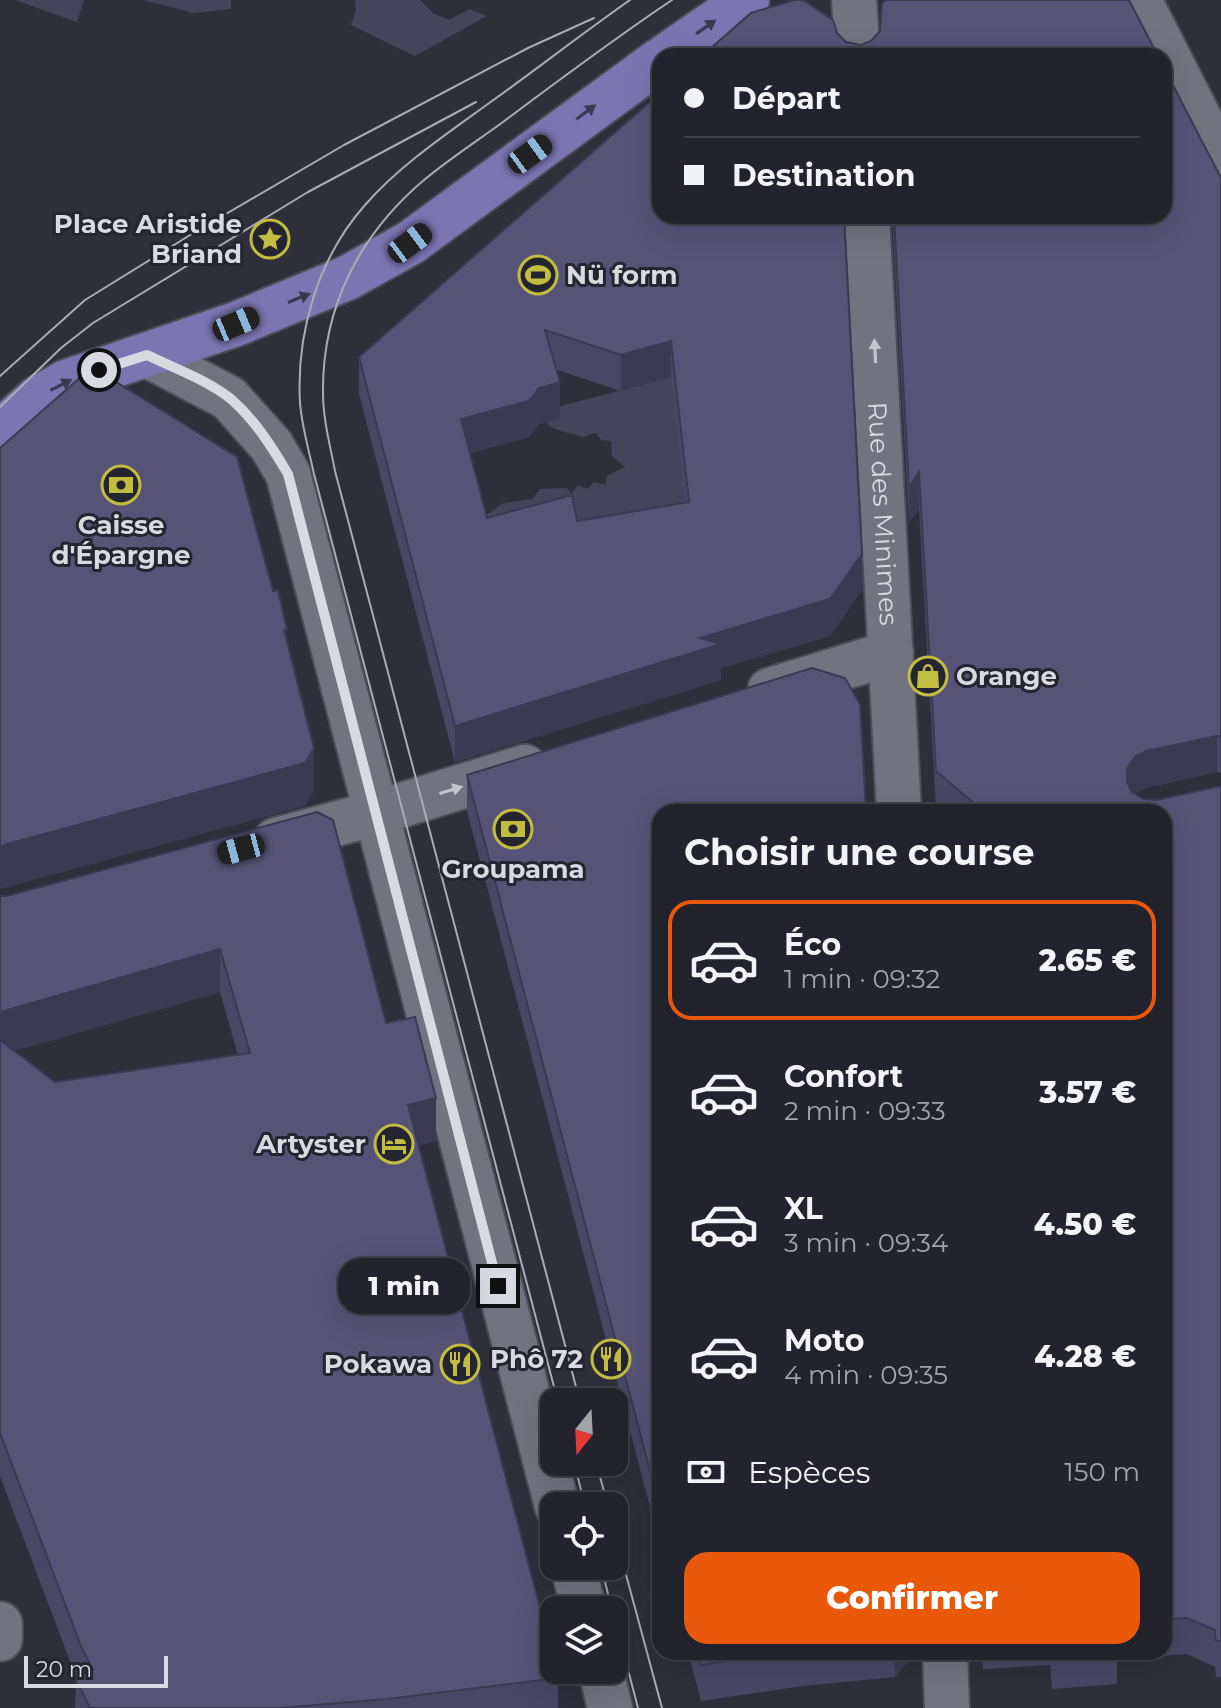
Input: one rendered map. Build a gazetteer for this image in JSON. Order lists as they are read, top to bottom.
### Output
{
  "streets": {
    "street": ["Rue des Minimes"]
  },
  "one_way": ["Rue des Minimes"],
  "places": {
    "place": ["Place Aristide Briand"],
    "sports": ["Nü form"],
    "bank": ["Caisse d'Épargne", "Groupama"],
    "shop": ["Orange"],
    "hotel": ["Artyster"],
    "restaurant": ["Phô 72", "Pokawa"]
  },
  "scale_bar": "20 m",
  "north": "bottom",
  "page": {
    "banner": ["Départ", "Destination"],
    "heading": "Choisir une course",
    "list": [
      {
        "name": "Éco",
        "note": "1 min · 09:32",
        "value": "2.65 €"
      },
      {
        "name": "Confort",
        "note": "2 min · 09:33",
        "value": "3.57 €"
      },
      {
        "name": "XL",
        "note": "3 min · 09:34",
        "value": "4.50 €"
      },
      {
        "name": "Moto",
        "note": "4 min · 09:35",
        "value": "4.28 €"
      }
    ],
    "bubble": "1 min",
    "pay": ["Espèces", "150 m"],
    "buttons": "Confirmer",
    "scale": "20 m"
  }
}
